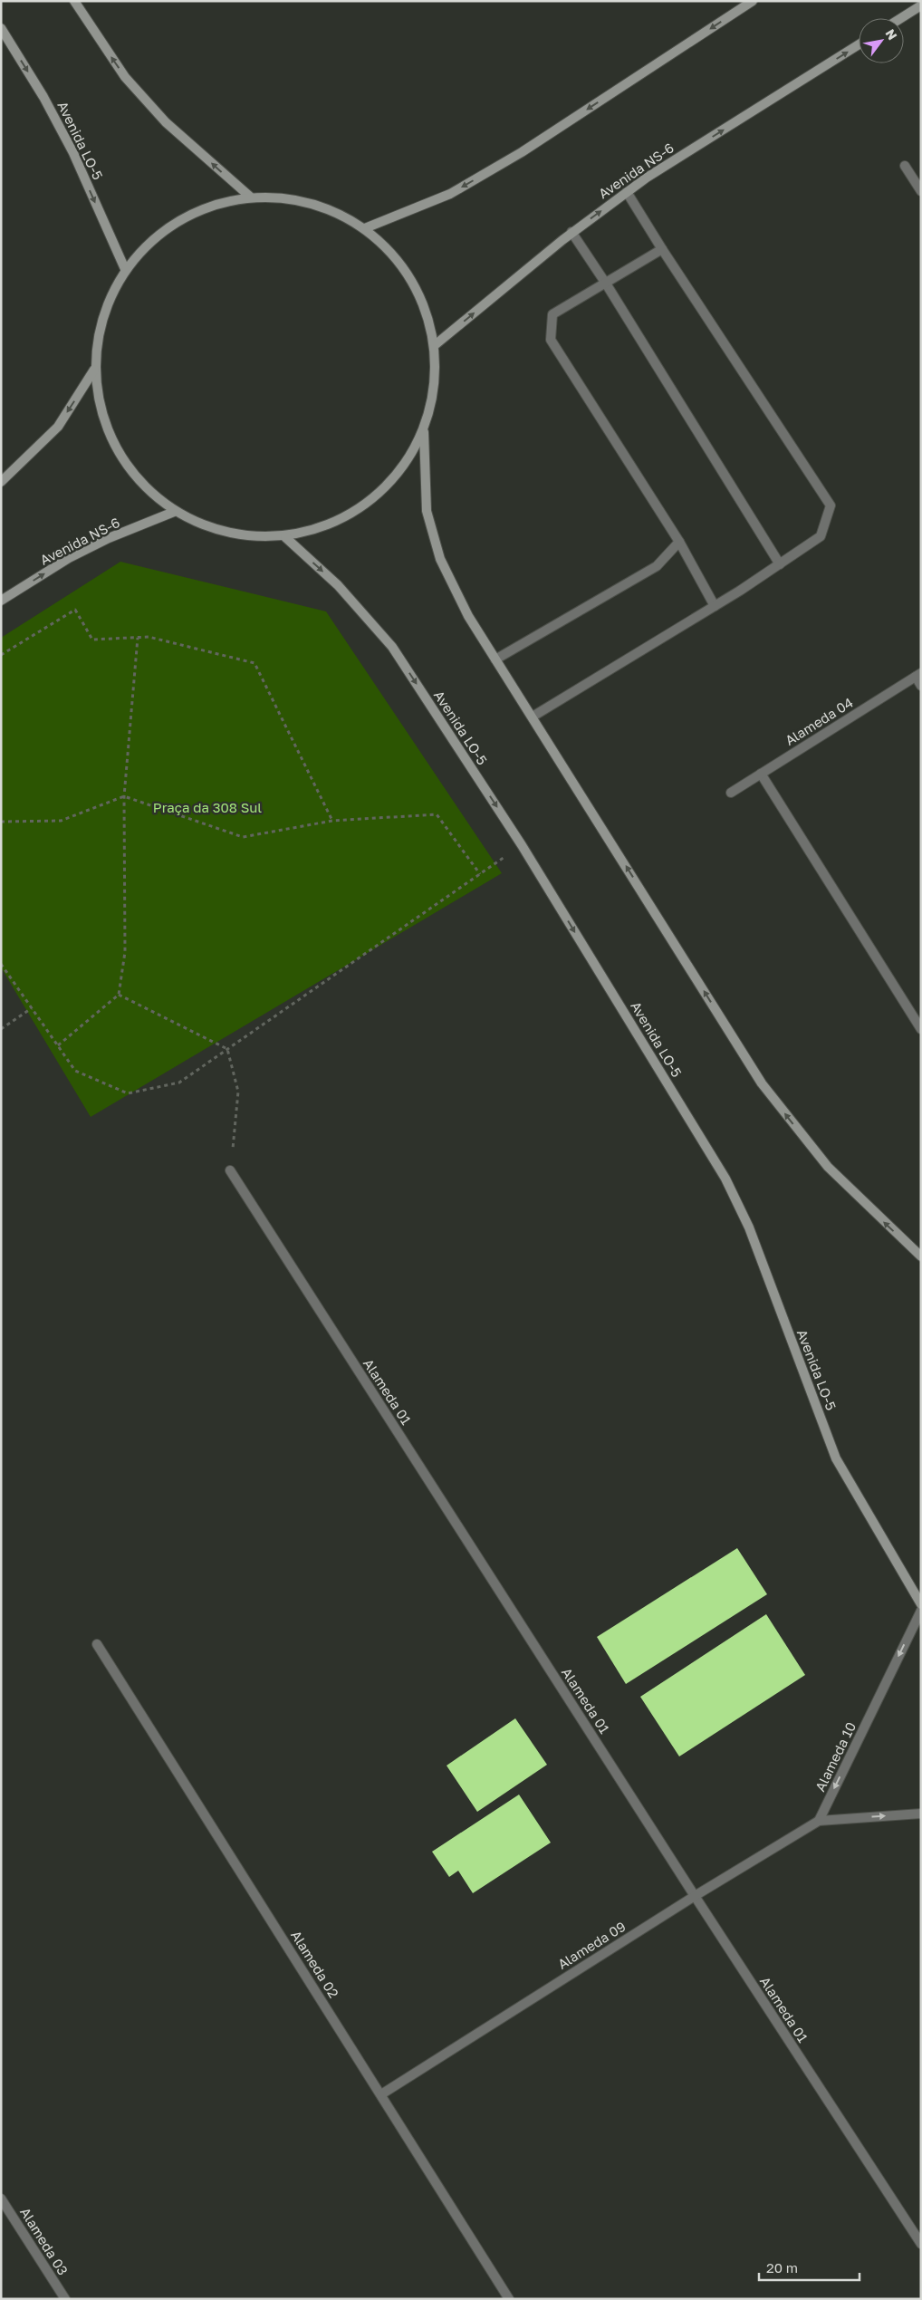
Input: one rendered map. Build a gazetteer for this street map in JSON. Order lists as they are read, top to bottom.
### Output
{
  "streets": {
    "main road": ["Avenida LO-5", "Avenida NS-6"],
    "street": [
      "Alameda 04",
      "Alameda 01",
      "Alameda 10",
      "Alameda 09",
      "Alameda 02",
      "Alameda 03"
    ]
  },
  "crossings": [
    ["Alameda 01", "Alameda 09"],
    ["Alameda 10", "Alameda 09"],
    ["Alameda 09", "Alameda 02"]
  ],
  "one_way": ["Avenida NS-6", "Alameda 10"],
  "parks": ["Praça da 308 Sul"],
  "scale_bar": "20 m",
  "north": "top right"
}
